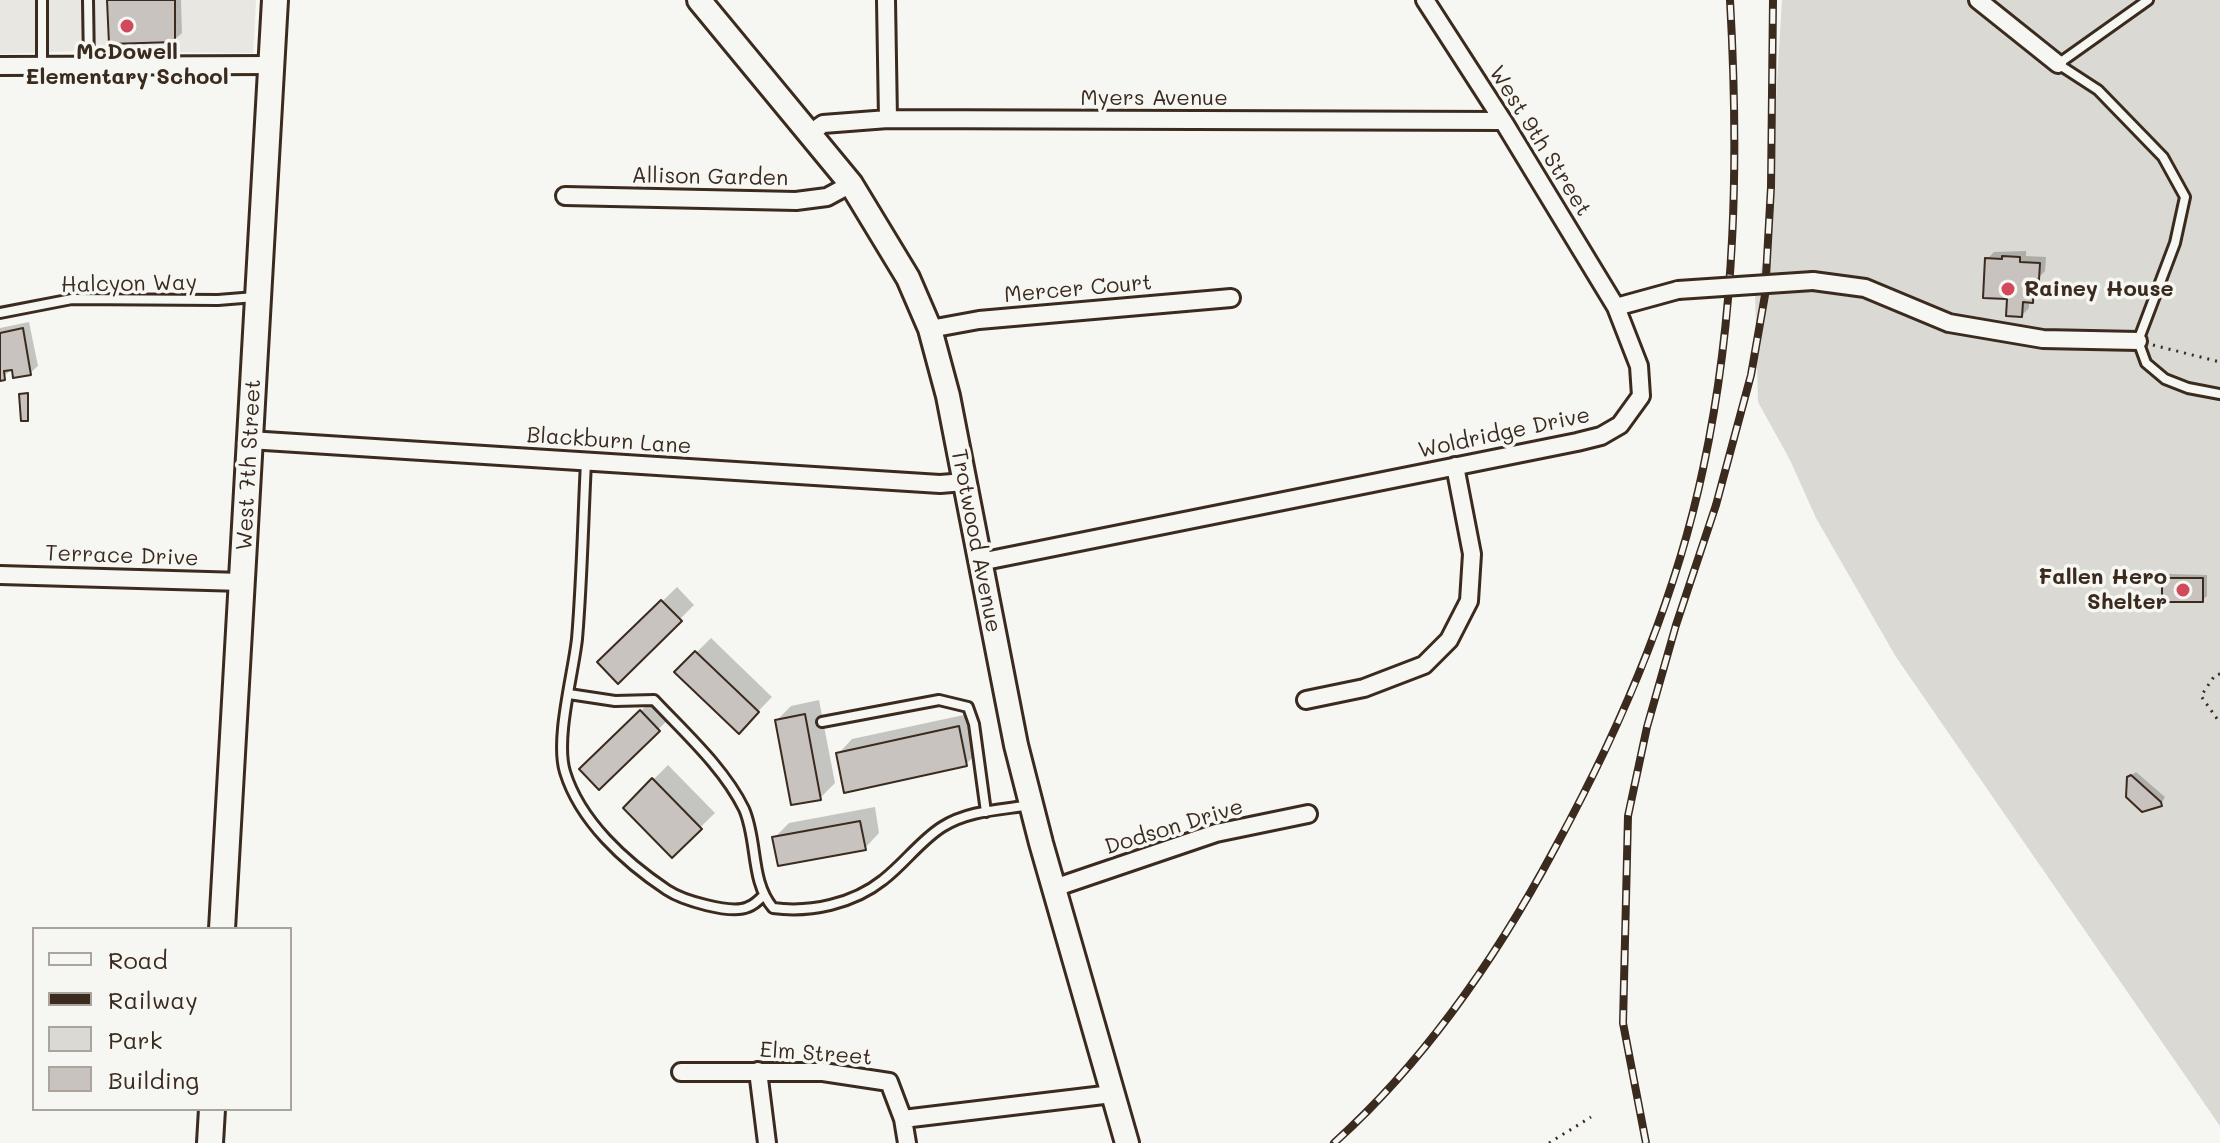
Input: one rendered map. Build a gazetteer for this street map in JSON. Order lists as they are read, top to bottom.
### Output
{
  "streets": {
    "main road": ["West 7th Street", "Trotwood Avenue"],
    "street": [
      "Myers Avenue",
      "West 9th Street",
      "Allison Garden",
      "Mercer Court",
      "Woldridge Drive",
      "Blackburn Lane",
      "Terrace Drive",
      "Dodson Drive",
      "Elm Street"
    ],
    "lane": ["Halcyon Way"]
  },
  "crossings": [
    ["Myers Avenue", "West 9th Street"],
    ["Myers Avenue", "Trotwood Avenue"],
    ["West 9th Street", "Woldridge Drive"],
    ["Allison Garden", "Trotwood Avenue"],
    ["Halcyon Way", "West 7th Street"],
    ["Mercer Court", "Trotwood Avenue"],
    ["Woldridge Drive", "Trotwood Avenue"],
    ["Blackburn Lane", "West 7th Street"],
    ["Blackburn Lane", "Trotwood Avenue"],
    ["West 7th Street", "Terrace Drive"],
    ["Trotwood Avenue", "Dodson Drive"]
  ],
  "places": ["McDowell Elementary School", "Rainey House", "Fallen Hero Shelter"],
  "legend": [
    "Road",
    "Railway",
    "Park",
    "Building"
  ]
}
